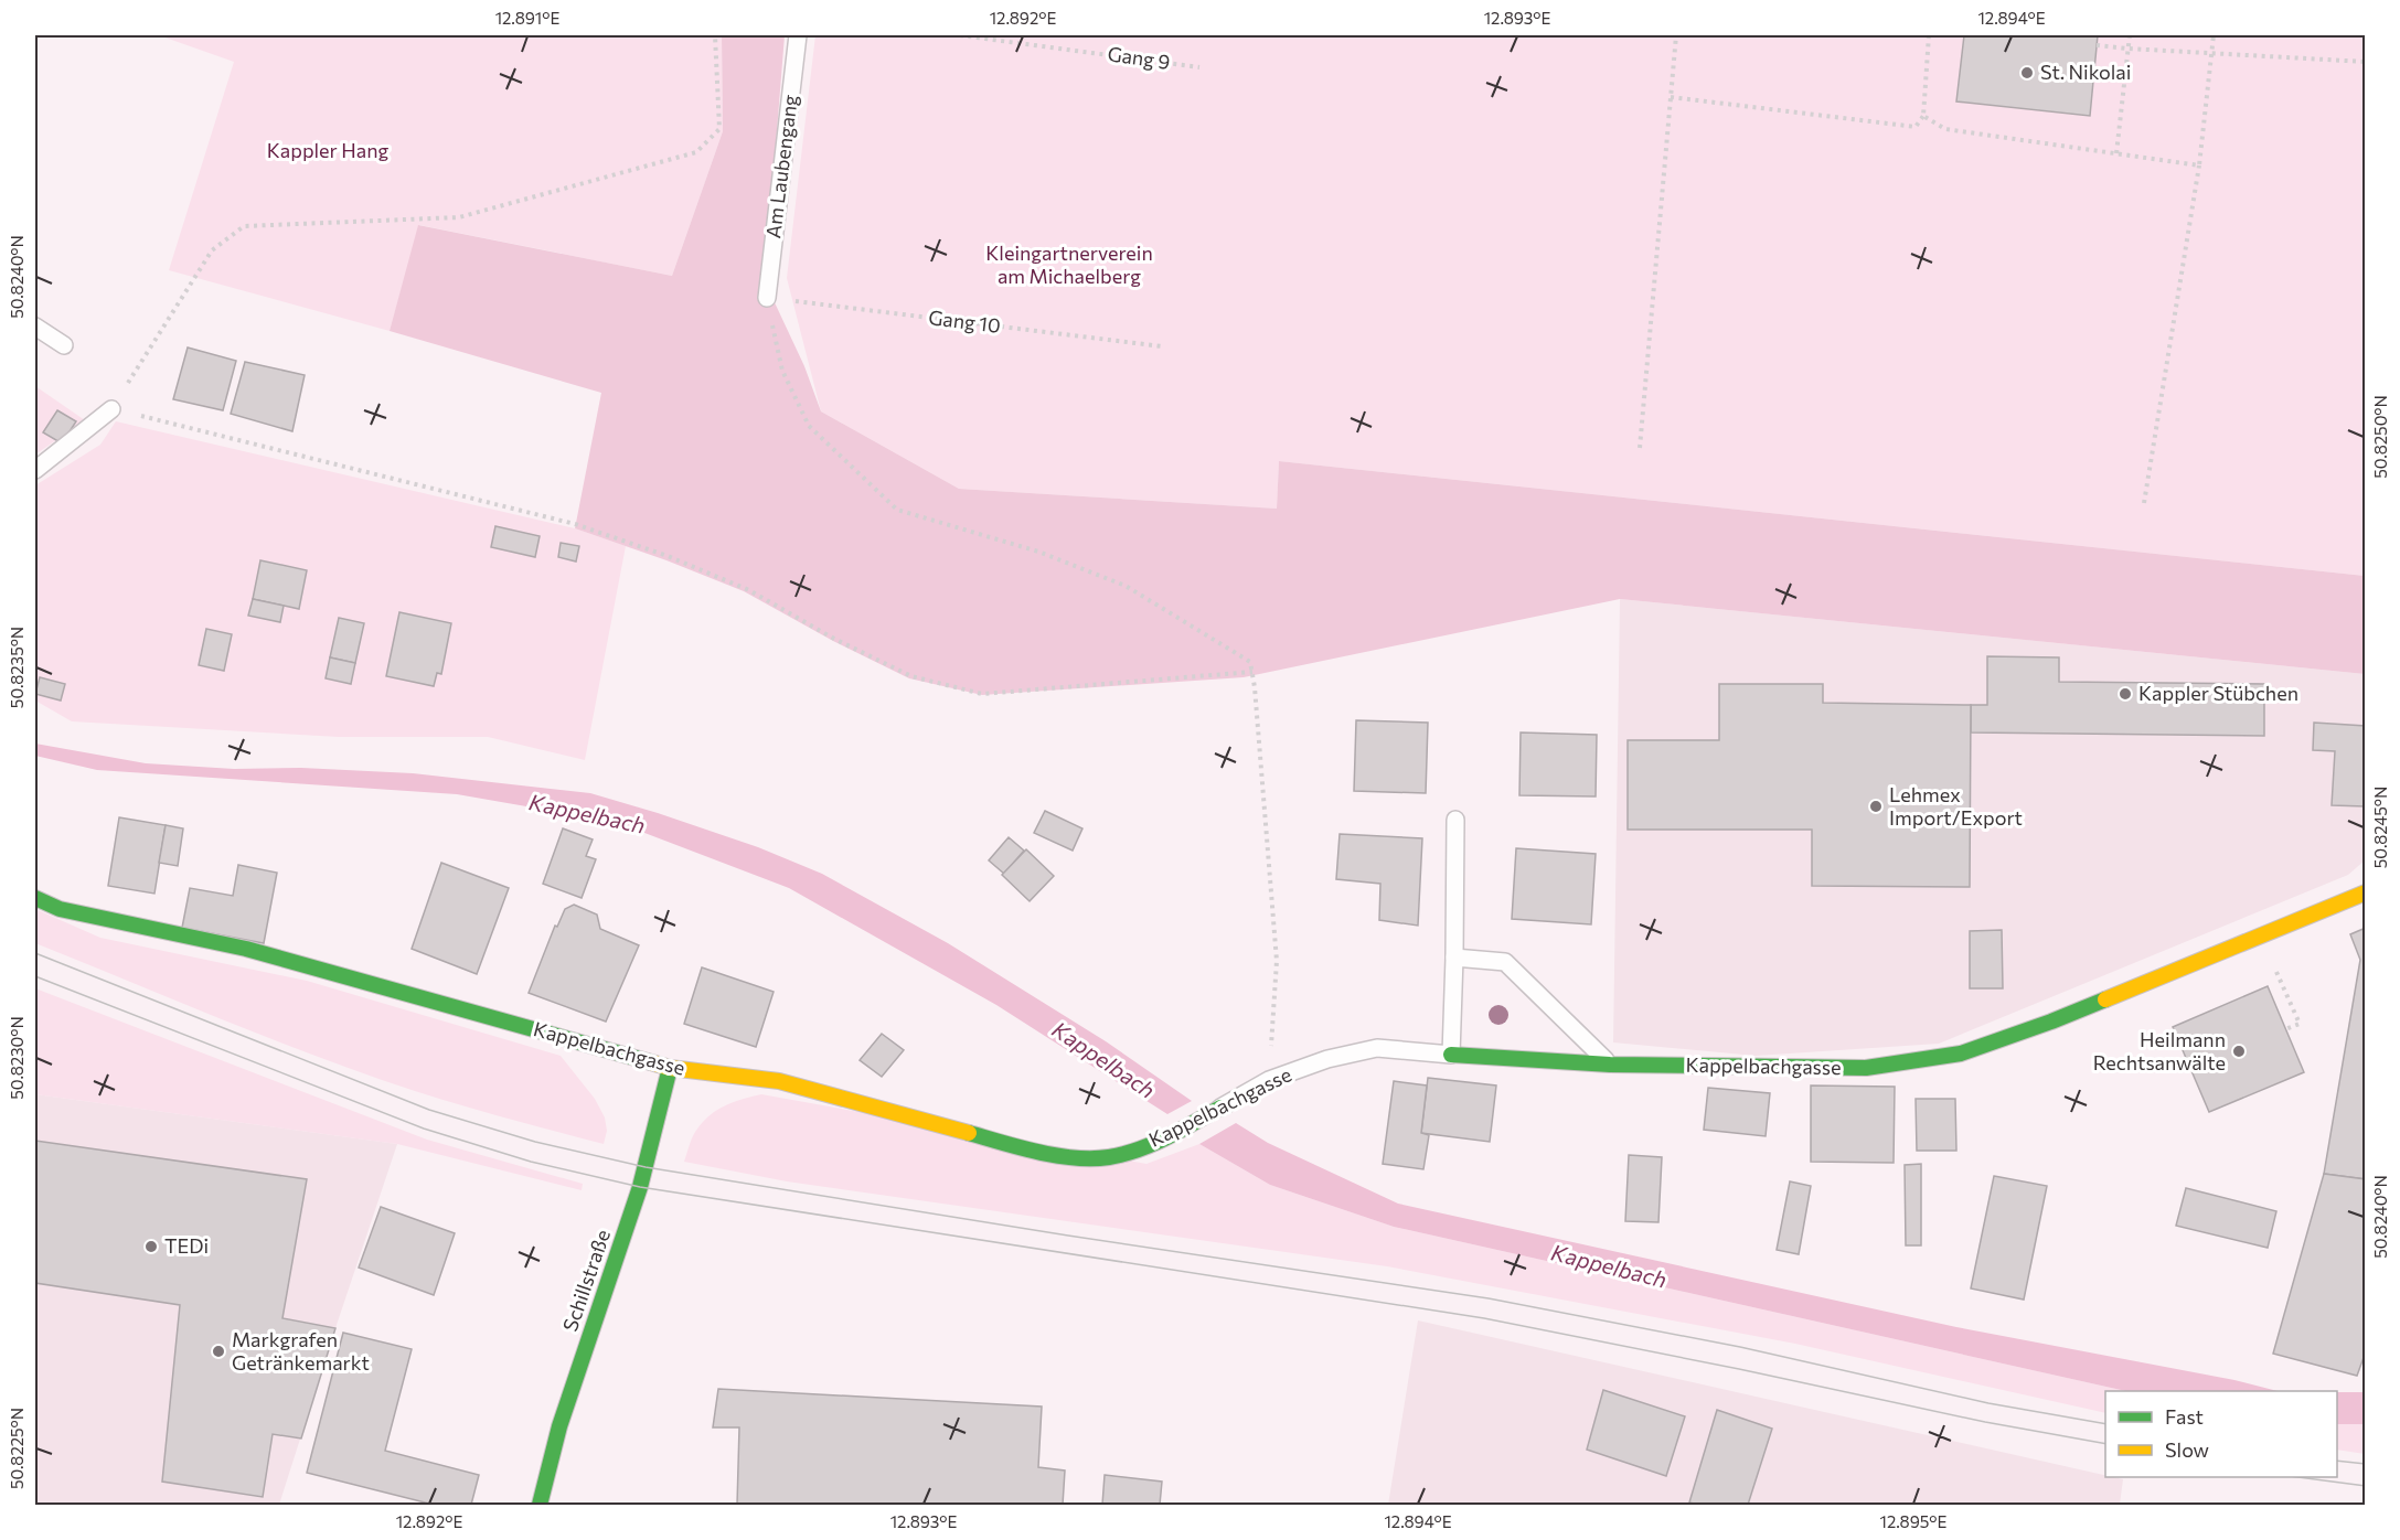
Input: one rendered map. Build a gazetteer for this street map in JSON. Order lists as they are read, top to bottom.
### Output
{
  "streets": {
    "street": ["Kappelbachgasse", "Schillstraße"],
    "lane": ["Am Laubengang"],
    "path": ["Gang 9", "Gang 10"]
  },
  "crossings": [
    ["Am Laubengang", "Gang 10"],
    ["Kappelbachgasse", "Schillstraße"]
  ],
  "water": ["Kappelbach"],
  "parks": ["Kappler Hang", "Kleingartnerverein am Michaelberg"],
  "places": [
    "St. Nikolai",
    "Kappler Stübchen",
    "Lehmex Import/Export",
    "Heilmann Rechtsanwälte",
    "TEDi",
    "Markgrafen Getränkemarkt"
  ],
  "legend": ["Fast", "Slow"],
  "coordinates": [
    "12.891°E",
    "12.892°E",
    "12.893°E",
    "12.894°E",
    "50.8240°N",
    "50.8250°N",
    "50.8235°N",
    "50.8245°N",
    "50.8230°N",
    "50.8225°N",
    "12.895°E"
  ]
}
